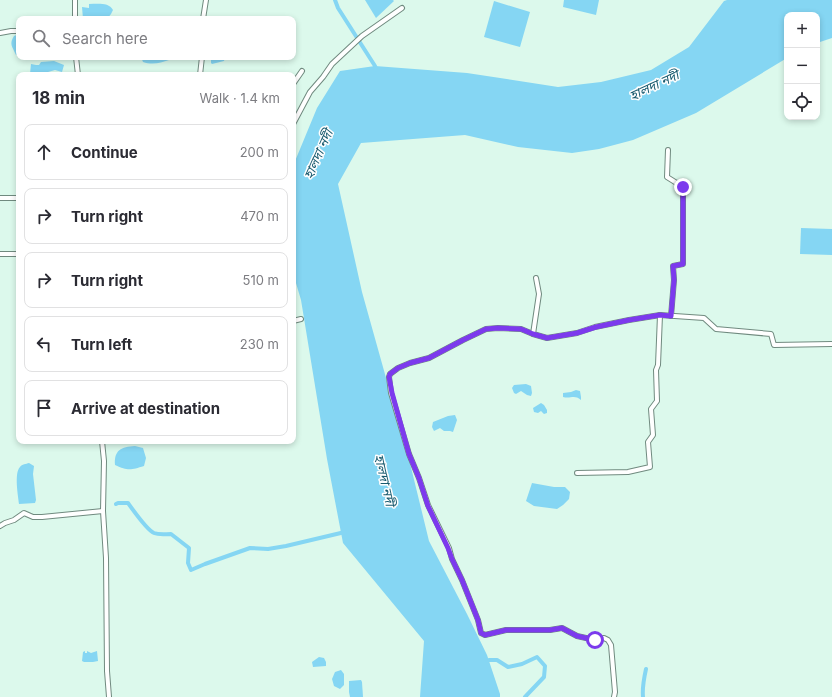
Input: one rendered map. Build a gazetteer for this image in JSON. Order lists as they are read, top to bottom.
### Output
{
  "water": ["হালদা নদী"],
  "page": {
    "map_buttons": ["+", "−"],
    "search": "Search here",
    "heading": ["18 min", "Walk · 1.4 km"],
    "list": [
      ["Continue", "200 m"],
      ["Turn right", "470 m"],
      ["Turn right", "510 m"],
      ["Turn left", "230 m"],
      "Arrive at destination"
    ]
  }
}
